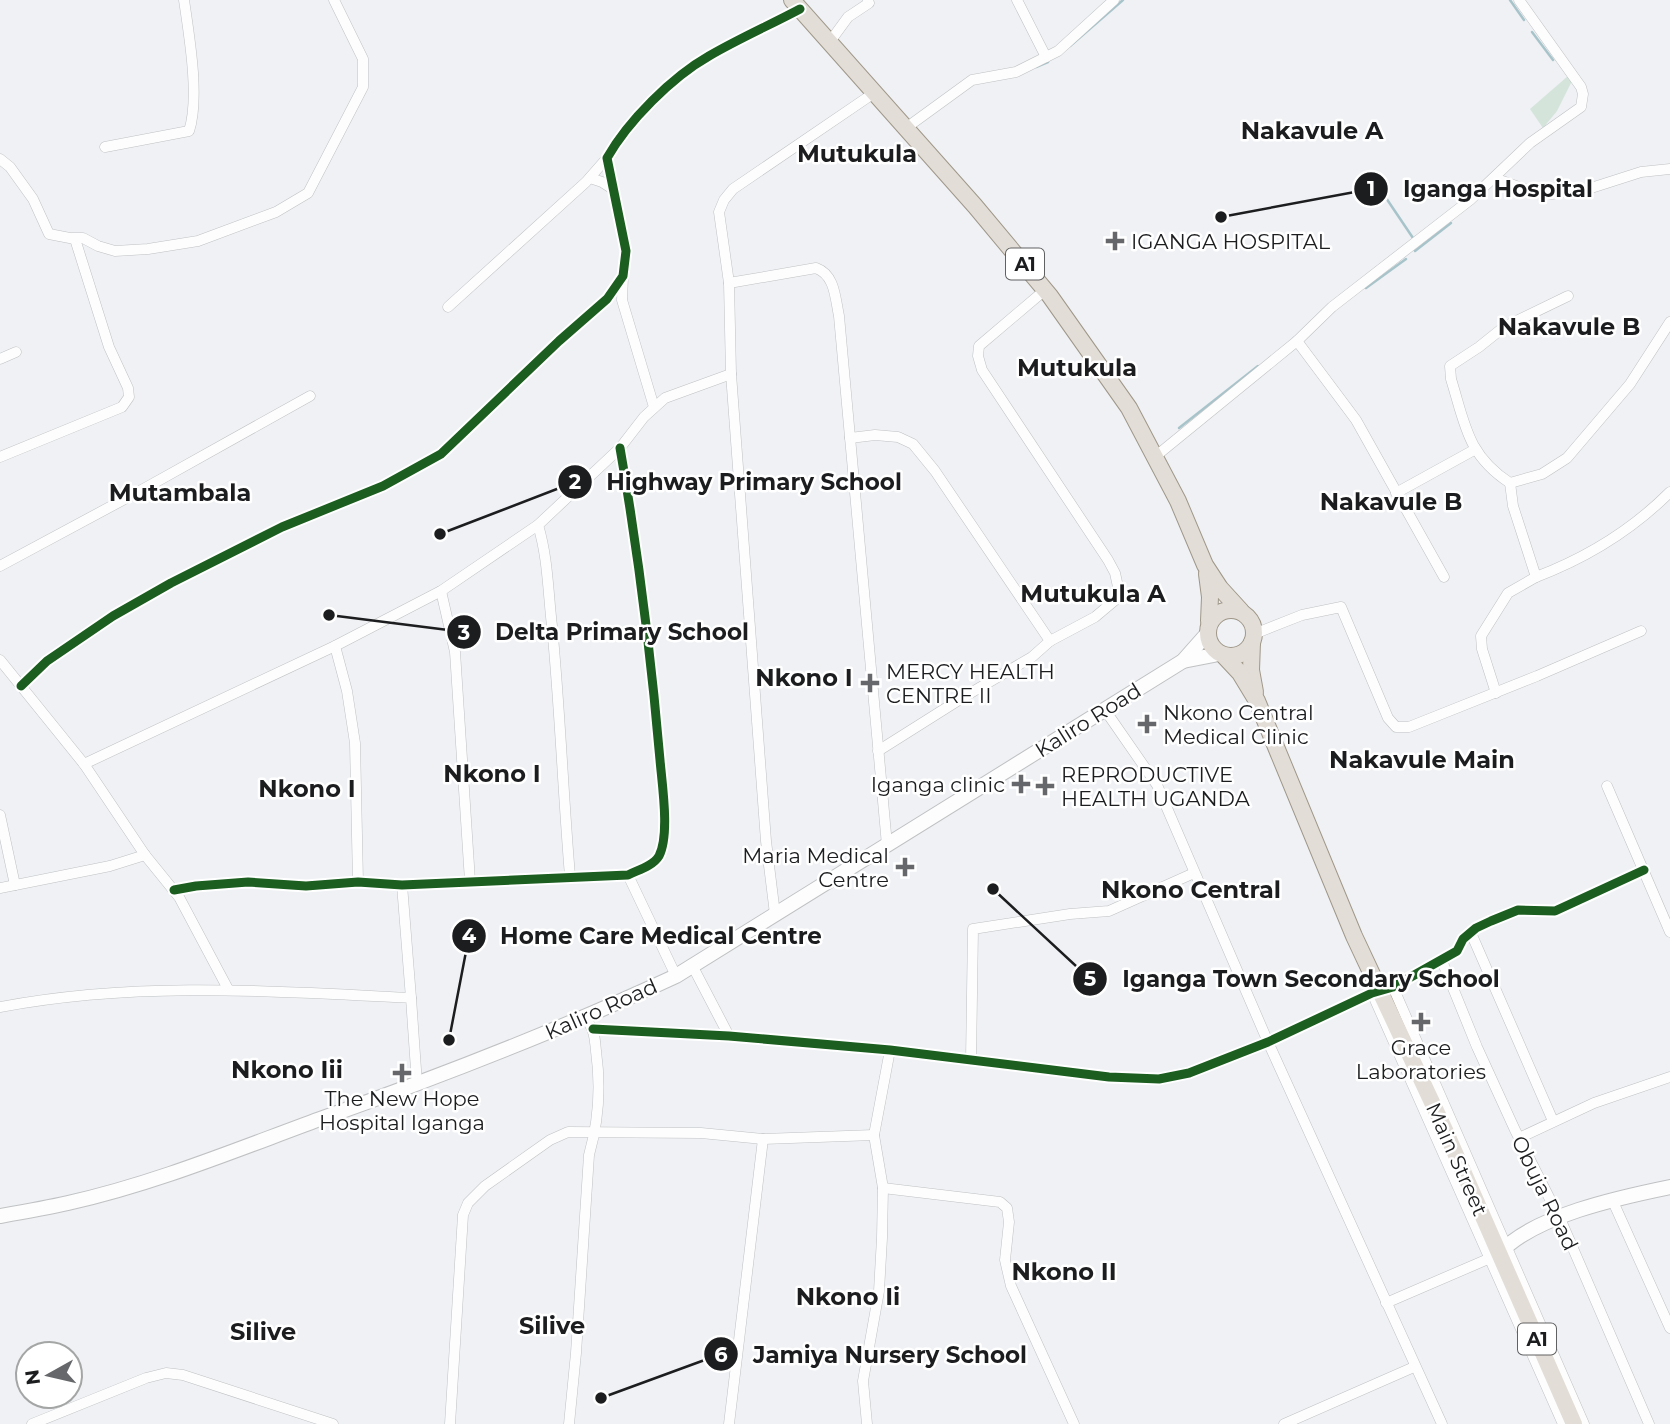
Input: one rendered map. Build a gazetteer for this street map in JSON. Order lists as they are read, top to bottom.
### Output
{
  "streets": {
    "main road": ["A1", "Kaliro Road", "Main Street"],
    "street": ["Obuja Road"]
  },
  "crossings": [
    ["A1", "Kaliro Road"],
    ["A1", "Main Street"]
  ],
  "districts": [
    "Nakavule A",
    "Mutukula",
    "Nakavule B",
    "Mutukula",
    "Mutambala",
    "Nakavule B",
    "Mutukula A",
    "Nkono I",
    "Nakavule Main",
    "Nkono I",
    "Nkono I",
    "Nkono Central",
    "Nkono Iii",
    "Nkono II",
    "Nkono Ii",
    "Silive",
    "Silive"
  ],
  "places": {
    "other": [
      "Iganga Hospital",
      "Highway Primary School",
      "Delta Primary School",
      "Iganga Town Secondary School",
      "Home Care Medical Centre",
      "Jamiya Nursery School"
    ],
    "health": [
      "IGANGA HOSPITAL",
      "MERCY HEALTH CENTRE II",
      "Nkono Central Medical Clinic",
      "Iganga clinic",
      "REPRODUCTIVE HEALTH UGANDA",
      "Maria Medical Centre",
      "Grace Laboratories",
      "The New Hope Hospital Iganga"
    ]
  },
  "north": "left"
}
